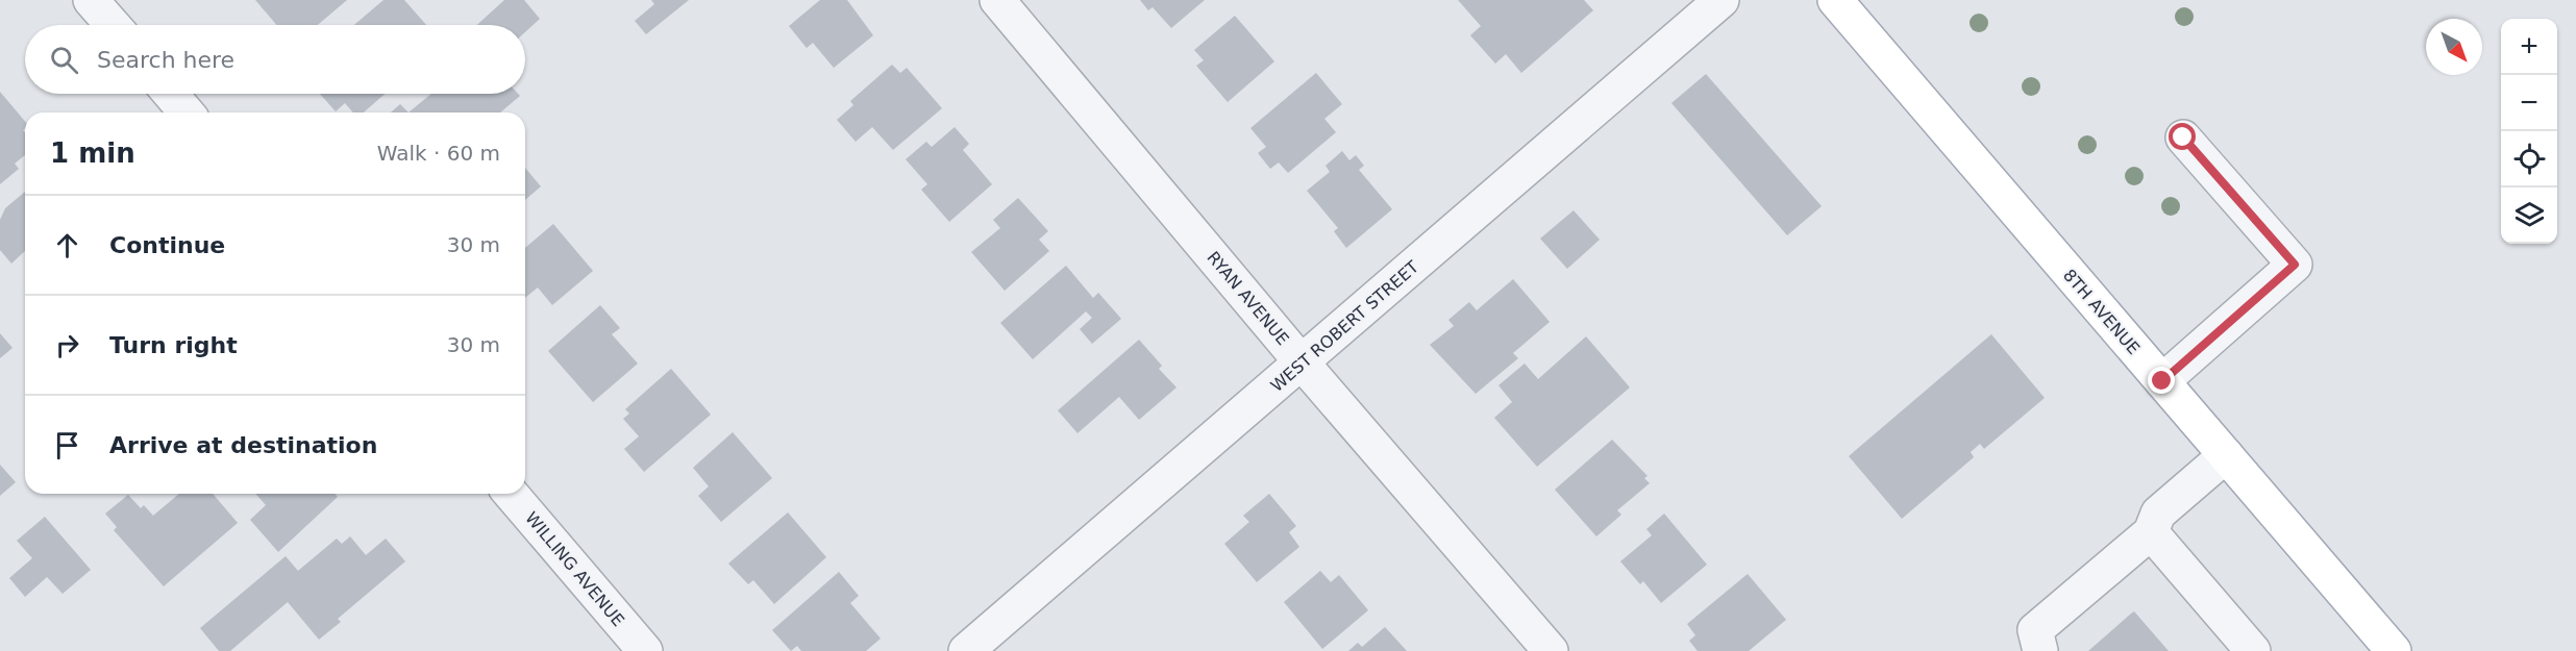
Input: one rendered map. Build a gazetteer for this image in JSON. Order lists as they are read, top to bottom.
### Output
{
  "streets": {
    "main road": ["8TH AVENUE"],
    "street": ["RYAN AVENUE", "WEST ROBERT STREET", "WILLING AVENUE"]
  },
  "crossings": [
    ["RYAN AVENUE", "WEST ROBERT STREET"]
  ],
  "north": "bottom right",
  "page": {
    "map_buttons": ["+", "−"],
    "search": "Search here",
    "heading": ["1 min", "Walk · 60 m"],
    "list": [
      ["Continue", "30 m"],
      ["Turn right", "30 m"],
      "Arrive at destination"
    ]
  }
}
